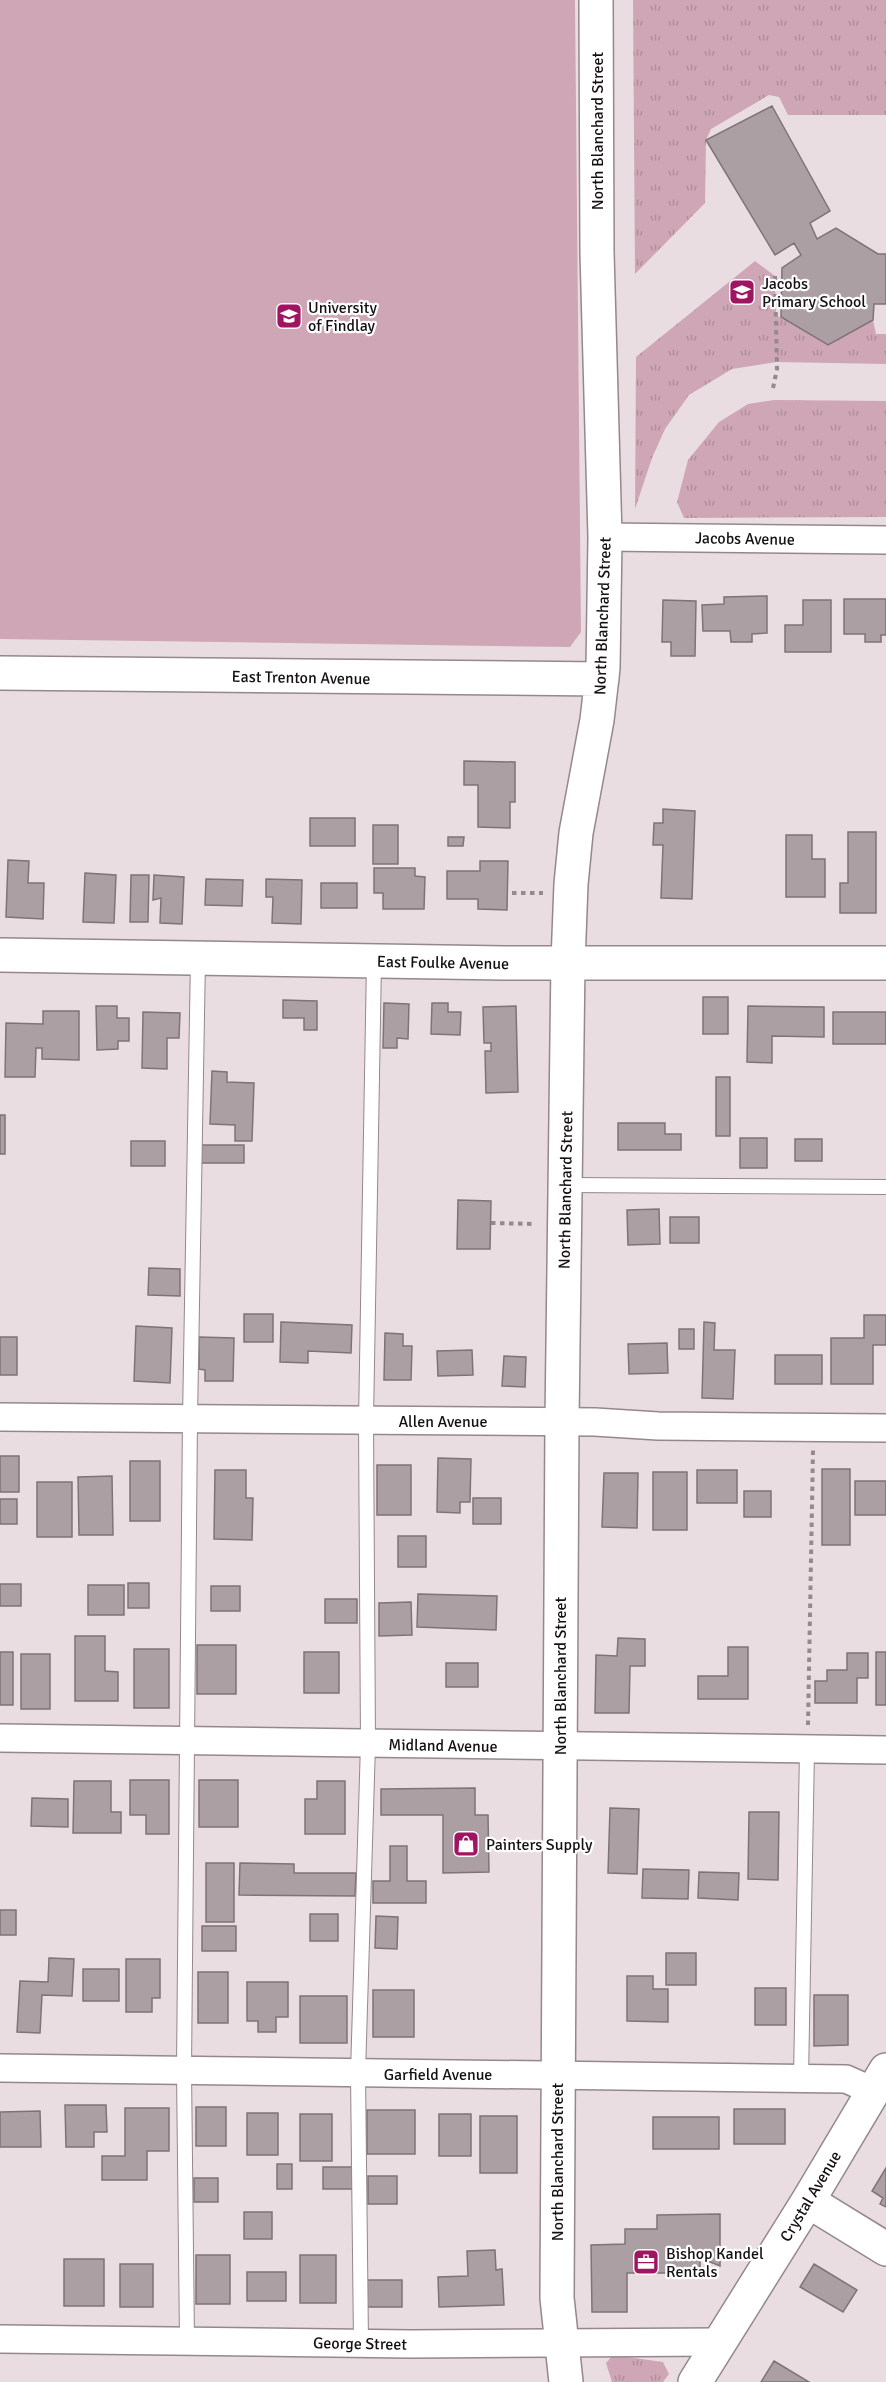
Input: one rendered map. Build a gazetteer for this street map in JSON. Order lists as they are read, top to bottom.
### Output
{
  "streets": {
    "street": [
      "North Blanchard Street",
      "Jacobs Avenue",
      "East Trenton Avenue",
      "East Foulke Avenue",
      "Allen Avenue",
      "Midland Avenue",
      "Garfield Avenue",
      "Crystal Avenue",
      "George Street"
    ]
  },
  "crossings": [
    ["North Blanchard Street", "Jacobs Avenue"],
    ["North Blanchard Street", "East Trenton Avenue"],
    ["North Blanchard Street", "East Foulke Avenue"],
    ["North Blanchard Street", "Allen Avenue"],
    ["North Blanchard Street", "Midland Avenue"],
    ["North Blanchard Street", "Garfield Avenue"],
    ["North Blanchard Street", "George Street"],
    ["Garfield Avenue", "Crystal Avenue"],
    ["Crystal Avenue", "George Street"]
  ],
  "places": {
    "school or university": ["Jacobs Primary School", "University of Findlay"],
    "shop": ["Painters Supply"],
    "office": ["Bishop Kandel Rentals"]
  }
}
